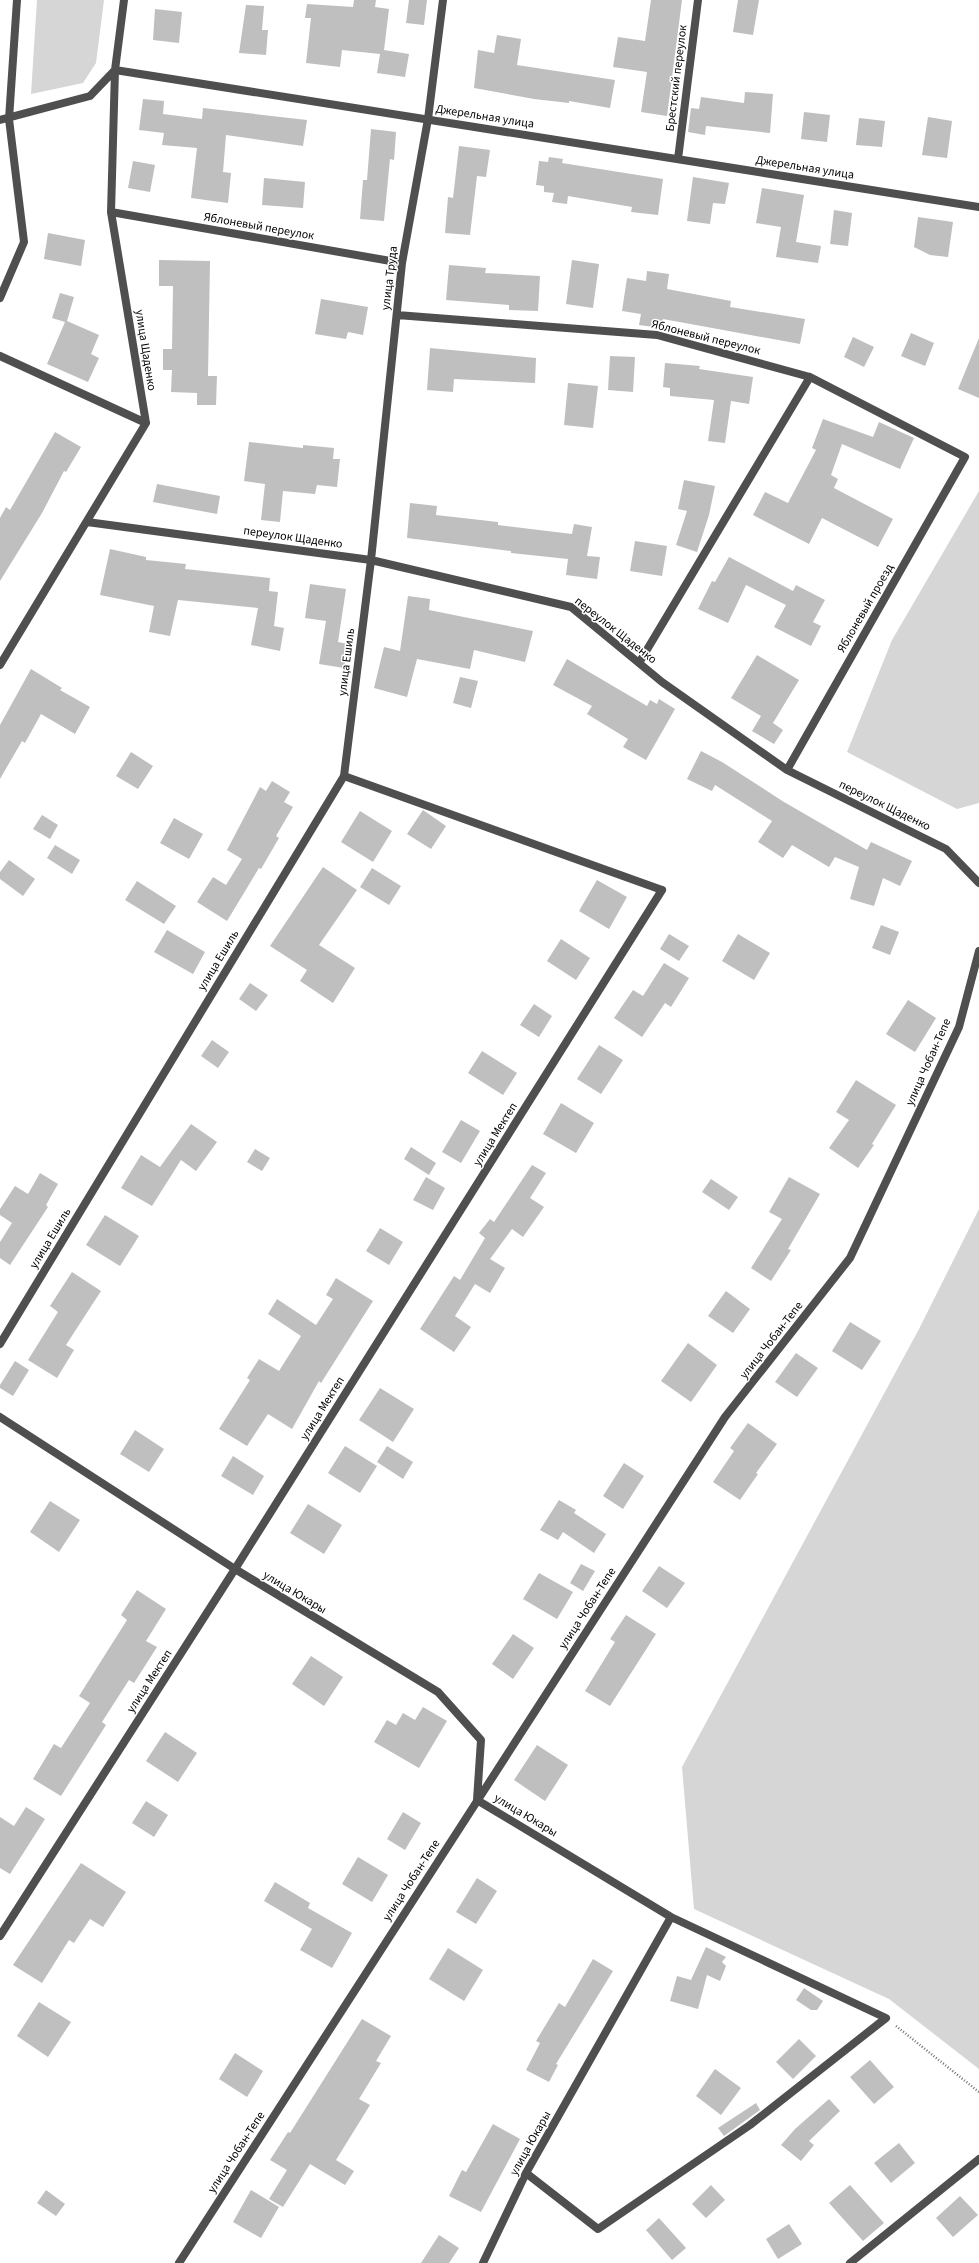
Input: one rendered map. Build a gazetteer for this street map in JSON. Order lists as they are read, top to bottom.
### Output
{
  "streets": {
    "street": [
      "Брестский переулок",
      "Джерельная улица",
      "Яблоневый переулок",
      "улица Труда",
      "улица Щаденко",
      "переулок Щаденко",
      "Яблоневый проезд",
      "улица Ешиль",
      "улица Чобан-Тепе",
      "улица Мектеп",
      "улица Юкары"
    ]
  },
  "crossings": [
    ["Брестский переулок", "Джерельная улица"],
    ["Джерельная улица", "улица Труда"],
    ["Джерельная улица", "улица Щаденко"],
    ["Яблоневый переулок", "улица Труда"],
    ["Яблоневый переулок", "улица Щаденко"],
    ["Яблоневый переулок", "Яблоневый проезд"],
    ["улица Труда", "переулок Щаденко"],
    ["улица Труда", "улица Ешиль"],
    ["переулок Щаденко", "Яблоневый проезд"],
    ["переулок Щаденко", "улица Ешиль"],
    ["улица Ешиль", "улица Мектеп"],
    ["улица Чобан-Тепе", "улица Юкары"],
    ["улица Мектеп", "улица Юкары"]
  ]
}
